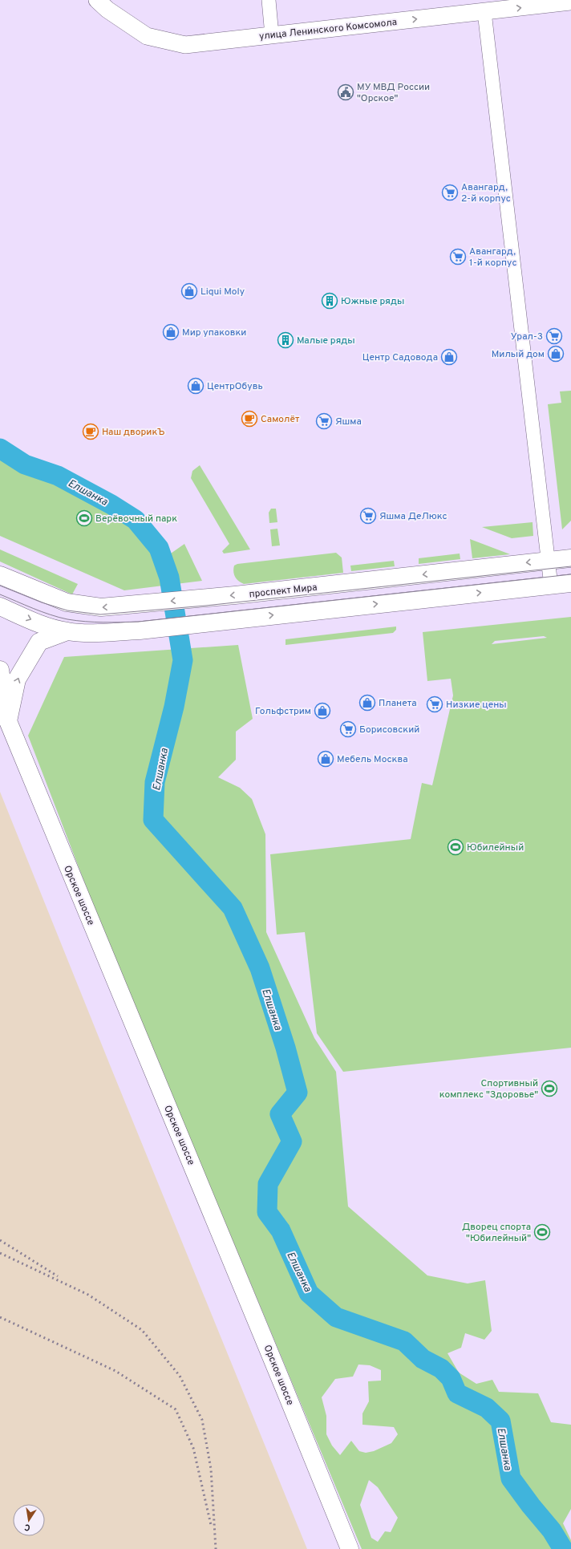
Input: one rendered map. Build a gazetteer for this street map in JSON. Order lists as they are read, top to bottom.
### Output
{
  "streets": {
    "main road": ["проспект Мира", "Орское шоссе"],
    "street": ["улица Ленинского Комсомола"]
  },
  "one_way": ["улица Ленинского Комсомола"],
  "water": ["Елшанка"],
  "places": {
    "public building": ["МУ МВД России \"Орское\""],
    "supermarket": [
      "Авангард, 2-й корпус",
      "Авангард, 1-й корпус",
      "Урал-3",
      "Яшма",
      "Яшма ДеЛюкс",
      "Низкие цены",
      "Борисовский"
    ],
    "shop": [
      "Liqui Moly",
      "Мир упаковки",
      "Милый дом",
      "Центр Садовода",
      "ЦентрОбувь",
      "Планета",
      "Гольфстрим",
      "Мебель Москва"
    ],
    "building": ["Южные ряды", "Малые ряды"],
    "cafe": ["Самолёт", "Наш дворикЪ"],
    "sports": [
      "Верёвочный парк",
      "Юбилейный",
      "Спортивный комплекс \"Здоровье\"",
      "Дворец спорта \"Юбилейный\""
    ]
  },
  "north": "bottom"
}
